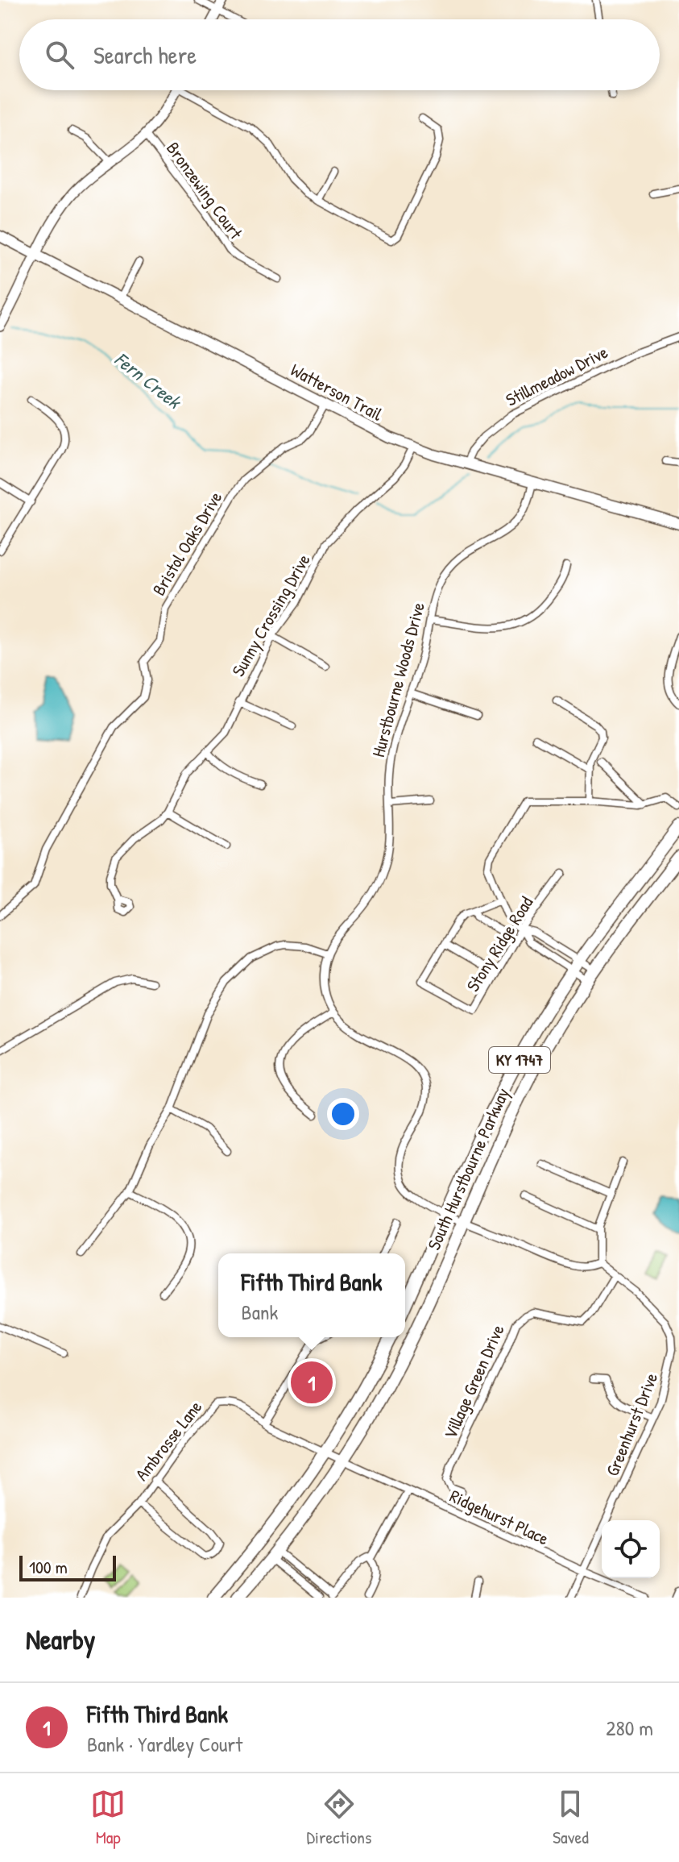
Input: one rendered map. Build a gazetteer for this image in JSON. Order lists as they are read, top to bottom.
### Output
{
  "streets": {
    "main road": ["Watterson Trail", "KY 1747", "South Hurstbourne Parkway"],
    "street": [
      "Bronzewing Court",
      "Stillmeadow Drive",
      "Bristol Oaks Drive",
      "Sunny Crossing Drive",
      "Hurstbourne Woods Drive",
      "Stony Ridge Road",
      "Village Green Drive",
      "Greenhurst Drive",
      "Ambrosse Lane",
      "Ridgehurst Place"
    ]
  },
  "crossings": [
    ["Stillmeadow Drive", "Watterson Trail"],
    ["Watterson Trail", "Bristol Oaks Drive"],
    ["Watterson Trail", "Sunny Crossing Drive"],
    ["Watterson Trail", "Hurstbourne Woods Drive"],
    ["South Hurstbourne Parkway", "Ambrosse Lane"],
    ["South Hurstbourne Parkway", "Ridgehurst Place"],
    ["Village Green Drive", "Greenhurst Drive"],
    ["Greenhurst Drive", "Ridgehurst Place"],
    ["Ambrosse Lane", "Ridgehurst Place"]
  ],
  "water": ["Fern Creek"],
  "scale_bar": "100 m",
  "page": {
    "search": "Search here",
    "popup": ["Fifth Third Bank", "Bank"],
    "pins": "1",
    "scale": "100 m",
    "heading": "Nearby",
    "list": [
      {
        "mark": "1",
        "name": "Fifth Third Bank",
        "note": "Bank · Yardley Court",
        "value": "280 m"
      }
    ],
    "nav": ["Map", "Directions", "Saved"]
  }
}
